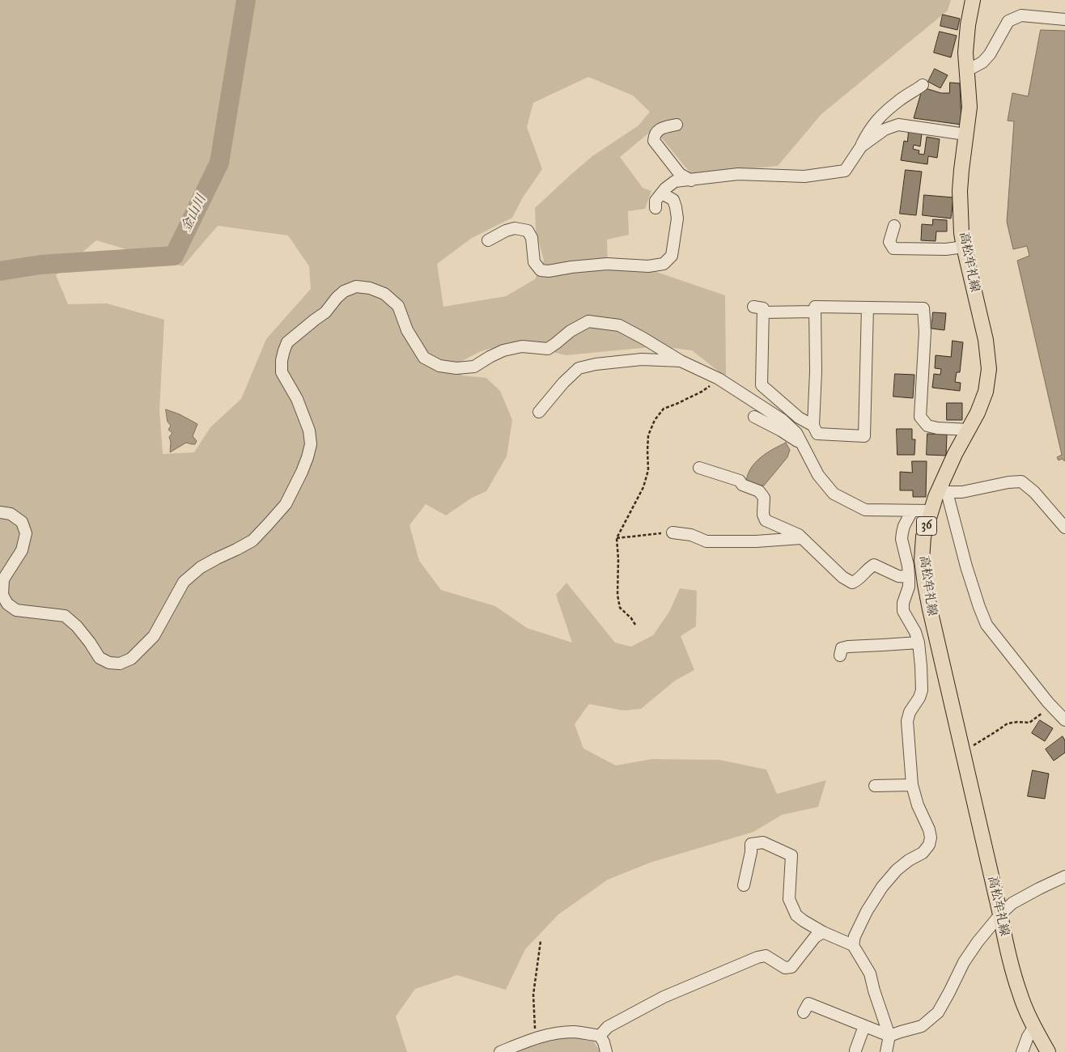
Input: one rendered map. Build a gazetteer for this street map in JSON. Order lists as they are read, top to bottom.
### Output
{
  "streets": {
    "main road": ["高松牟礼線", "36"]
  },
  "water": ["金山川"]
}
